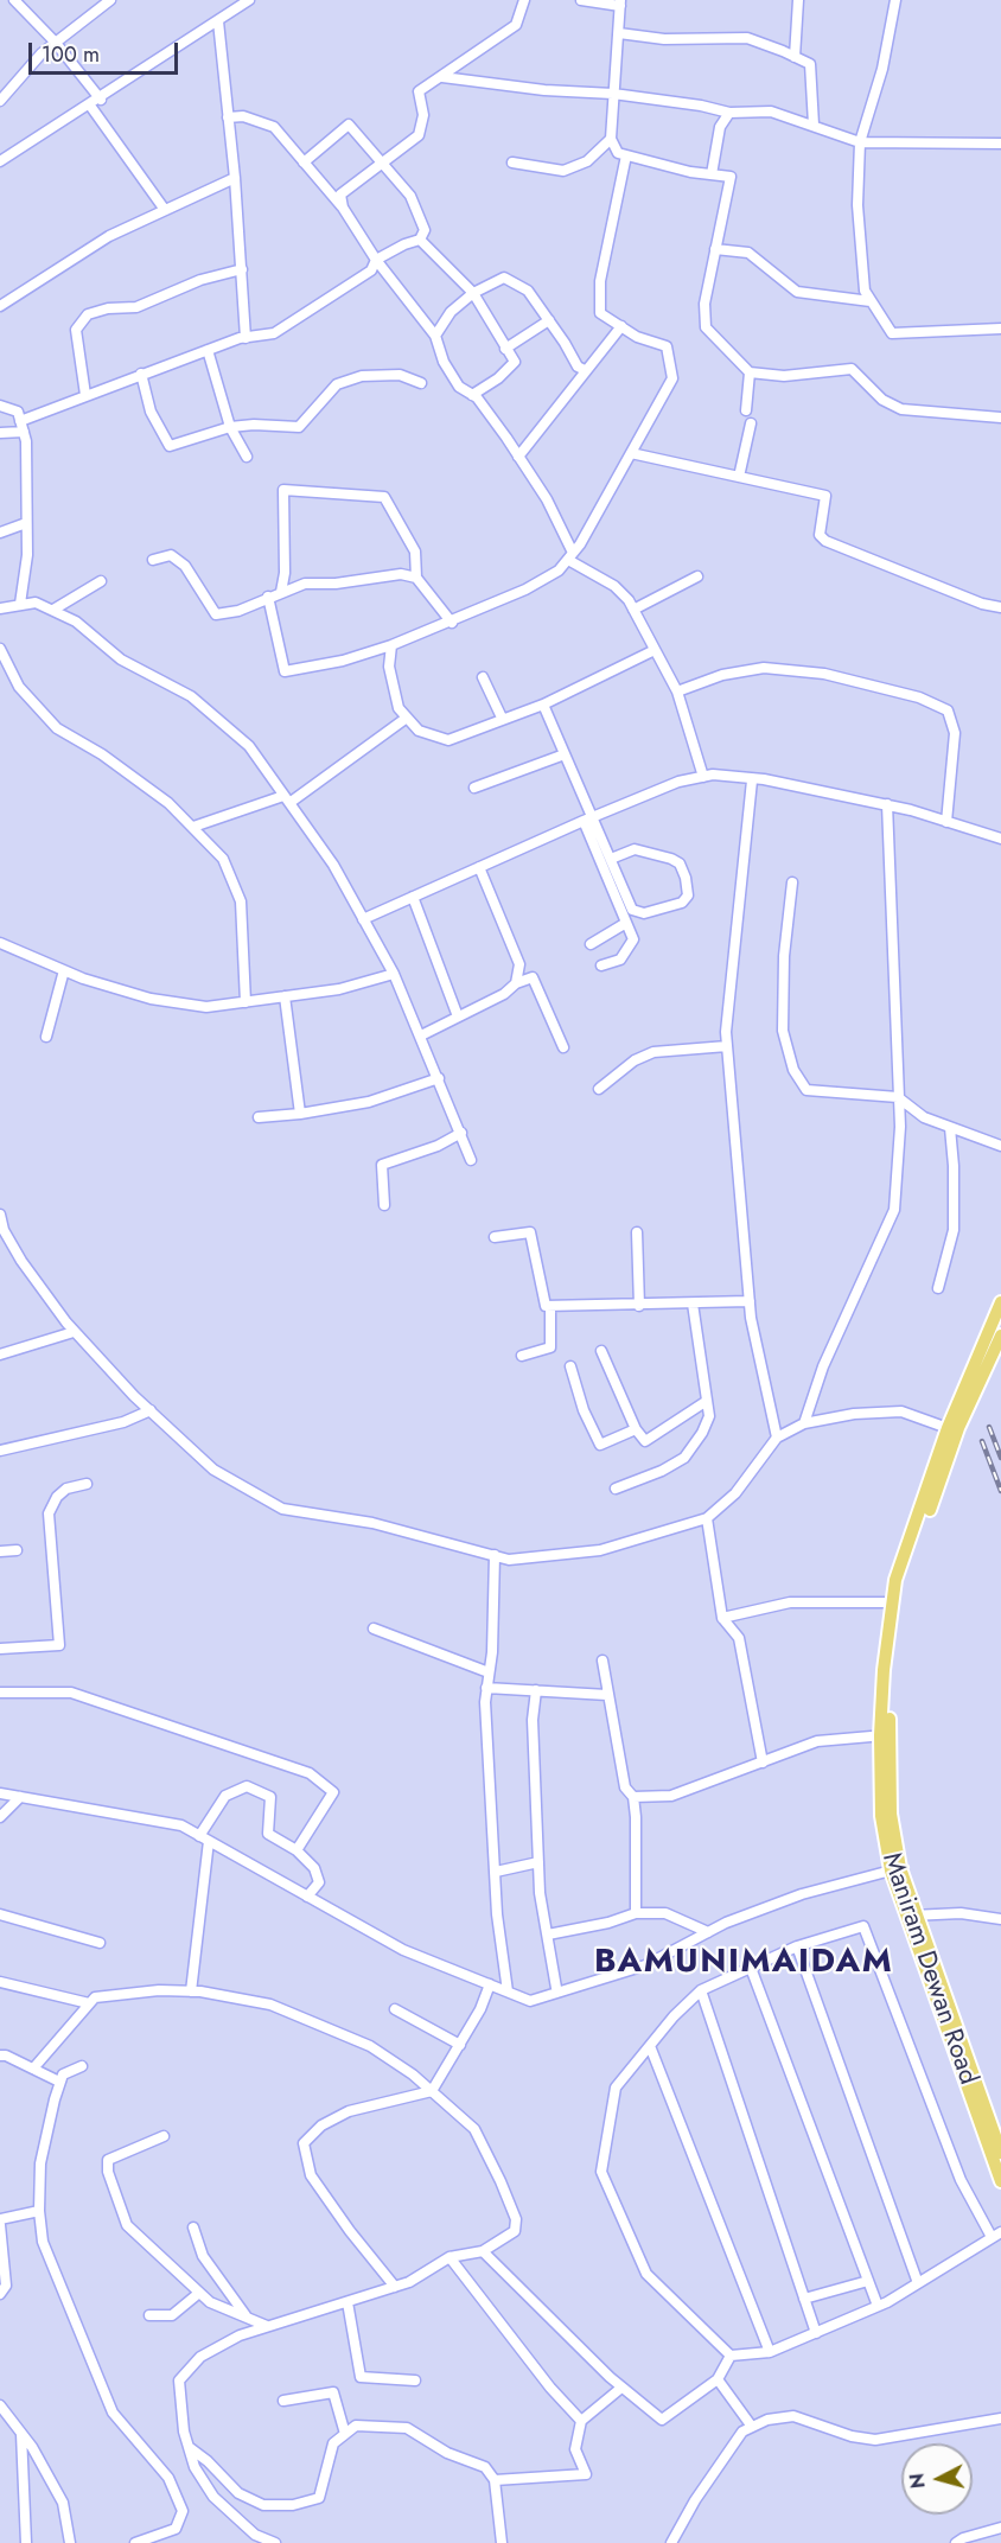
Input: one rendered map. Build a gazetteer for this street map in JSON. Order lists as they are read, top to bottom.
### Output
{
  "streets": {
    "main road": ["Maniram Dewan Road"]
  },
  "districts": ["BAMUNIMAIDAM"],
  "scale_bar": "100 m",
  "north": "left"
}
